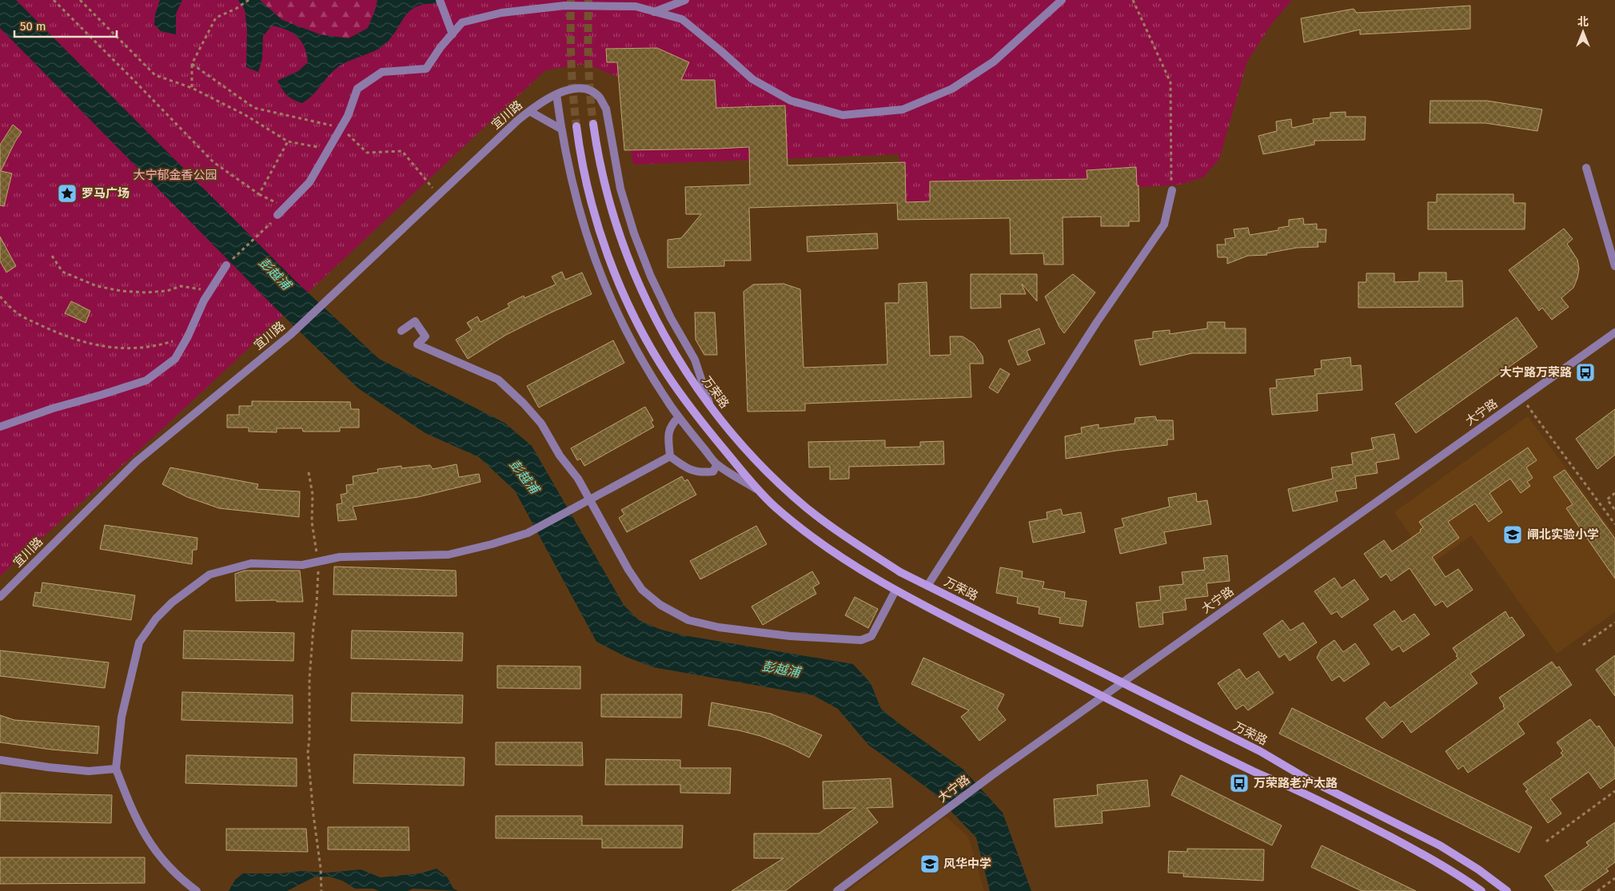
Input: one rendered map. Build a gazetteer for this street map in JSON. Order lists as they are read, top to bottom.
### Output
{
  "streets": {
    "main road": ["万荣路"],
    "street": ["宜川路", "大宁路"]
  },
  "crossings": [
    ["宜川路", "万荣路"],
    ["万荣路", "大宁路"]
  ],
  "water": ["彭越浦"],
  "parks": ["大宁郁金香公园"],
  "places": {
    "place": ["罗马广场"],
    "bus stop": ["大宁路万荣路", "万荣路老沪太路"],
    "school or university": ["闸北实验小学", "风华中学"]
  },
  "scale_bar": "50 m",
  "north": "top"
}
